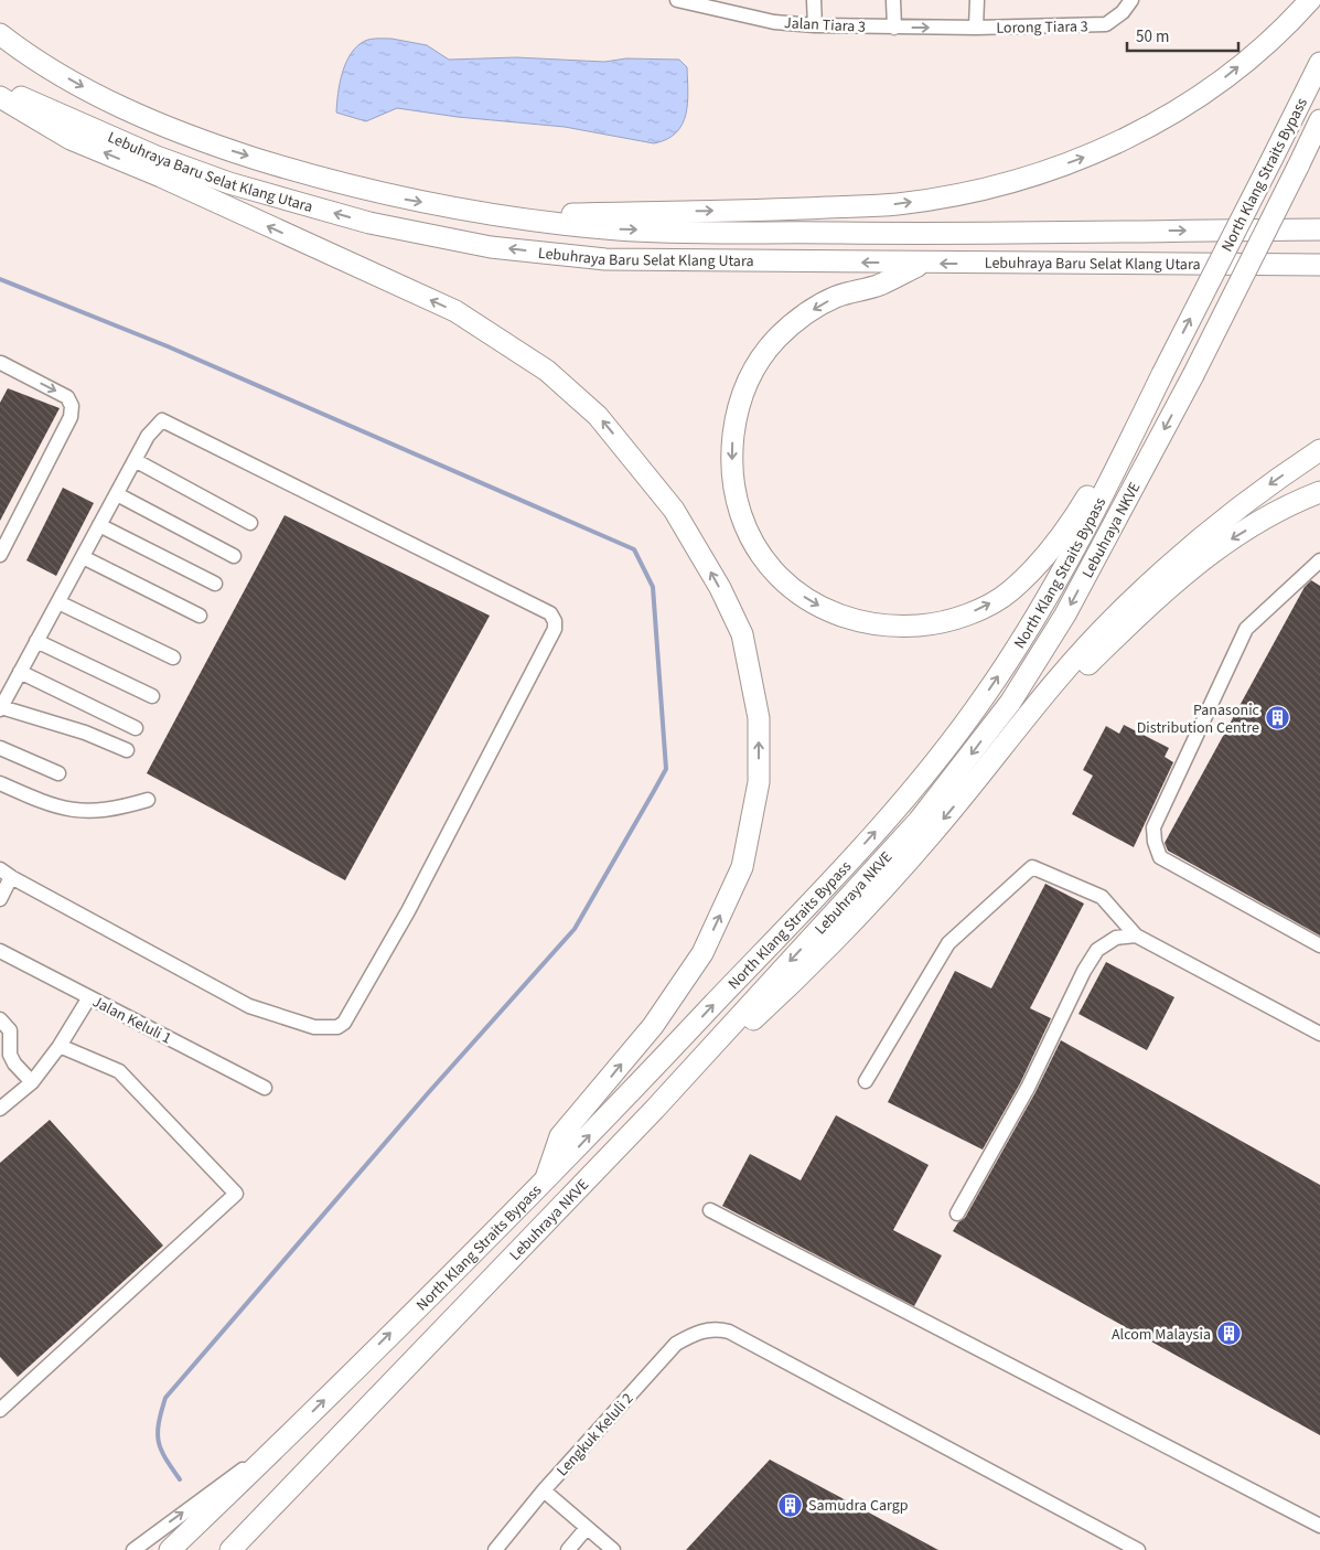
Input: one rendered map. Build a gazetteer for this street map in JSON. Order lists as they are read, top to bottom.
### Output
{
  "streets": {
    "highway": ["Lebuhraya Baru Selat Klang Utara", "North Klang Straits Bypass", "Lebuhraya NKVE"],
    "street": [
      "Jalan Tiara 3",
      "Lorong Tiara 3",
      "Jalan Keluli 1",
      "Lengkuk Keluli 2"
    ]
  },
  "crossings": [
    ["Jalan Tiara 3", "Lorong Tiara 3"]
  ],
  "places": {
    "building": ["Panasonic Distribution Centre", "Alcom Malaysia", "Samudra Cargp"]
  },
  "scale_bar": "50 m"
}
